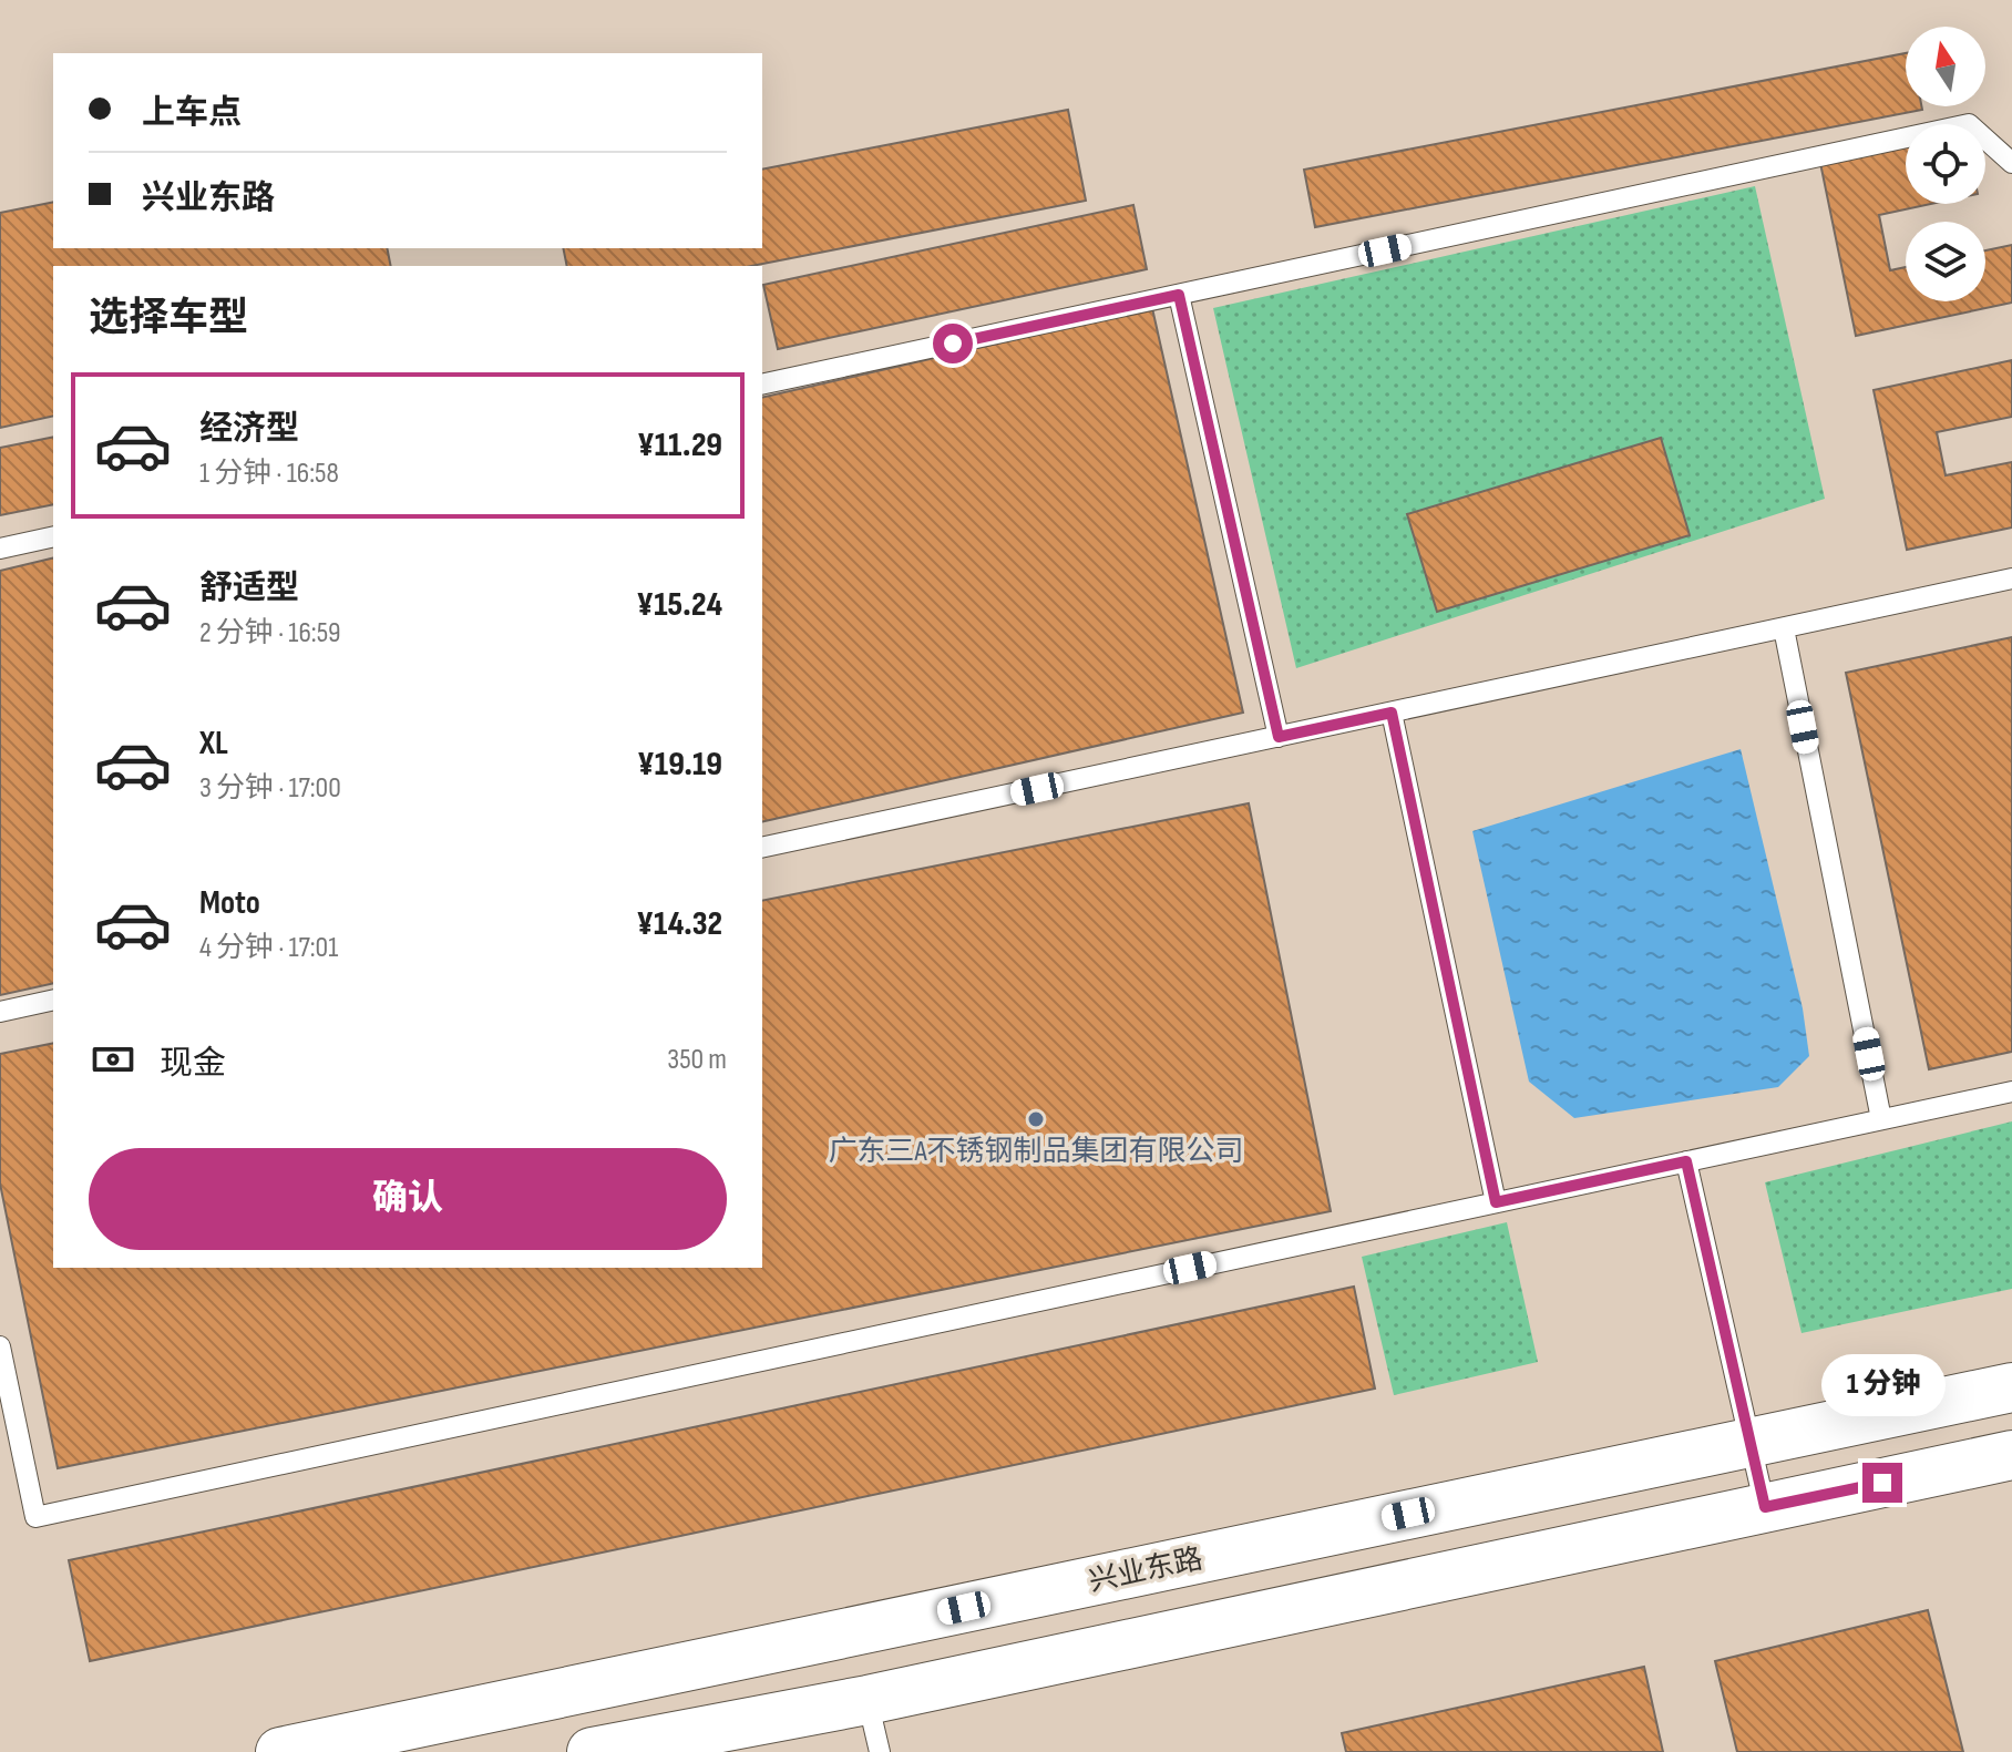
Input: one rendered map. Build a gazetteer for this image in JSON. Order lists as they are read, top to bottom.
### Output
{
  "streets": {
    "street": ["兴业东路"]
  },
  "places": ["广东三A不锈钢制品集团有限公司"],
  "north": "top",
  "page": {
    "banner": ["上车点", "兴业东路"],
    "heading": "选择车型",
    "list": [
      {
        "name": "经济型",
        "note": "1 分钟 · 16:58",
        "value": "¥11.29"
      },
      {
        "name": "舒适型",
        "note": "2 分钟 · 16:59",
        "value": "¥15.24"
      },
      {
        "name": "XL",
        "note": "3 分钟 · 17:00",
        "value": "¥19.19"
      },
      {
        "name": "Moto",
        "note": "4 分钟 · 17:01",
        "value": "¥14.32"
      }
    ],
    "pay": ["现金", "350 m"],
    "buttons": "确认",
    "bubble": "1 分钟"
  }
}
